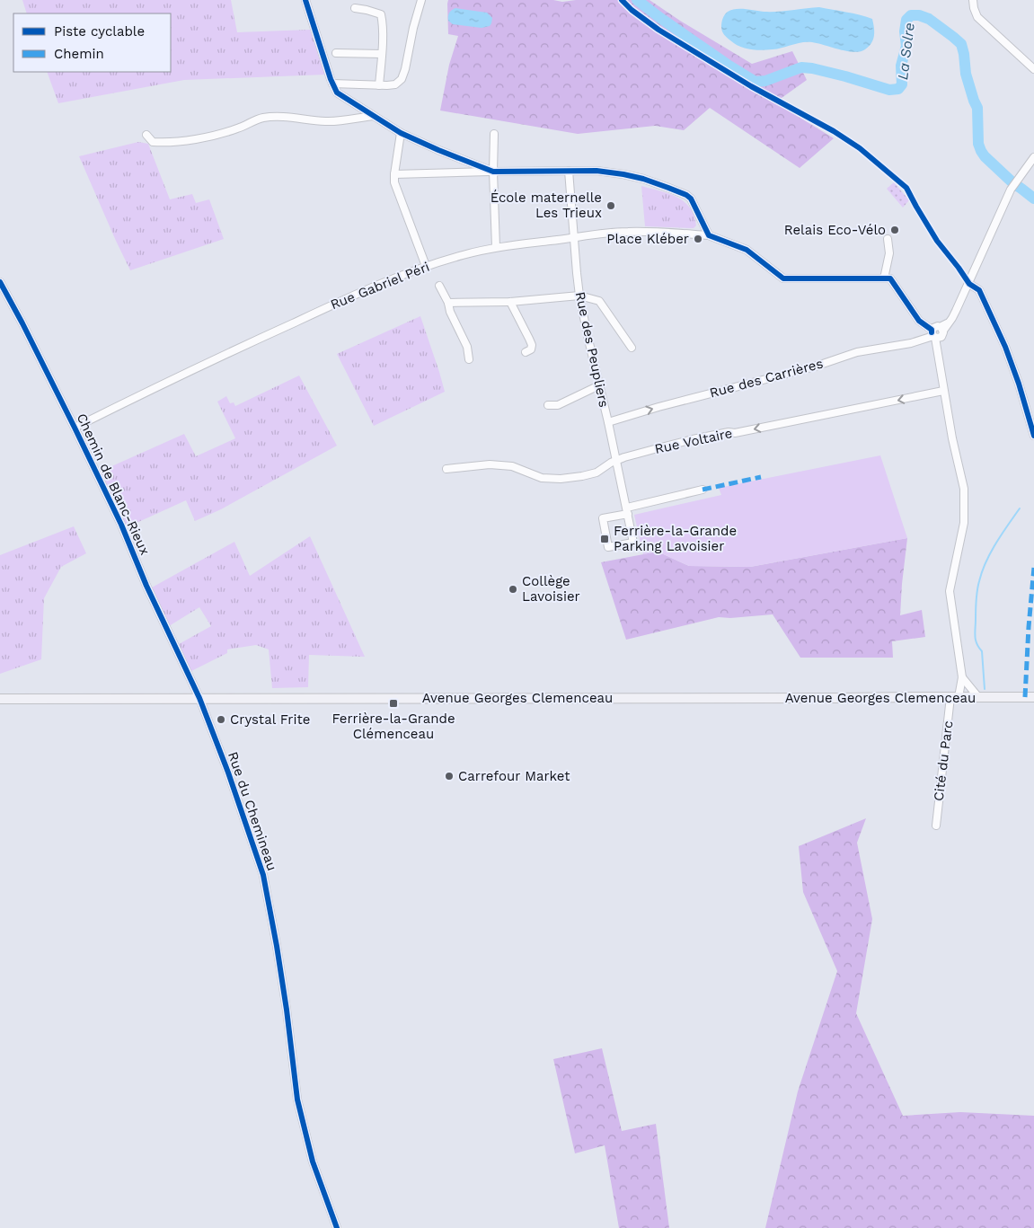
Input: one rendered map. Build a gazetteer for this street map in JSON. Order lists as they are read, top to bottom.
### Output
{
  "streets": {
    "main road": ["Avenue Georges Clemenceau"],
    "street": [
      "Rue Gabriel Péri",
      "Rue des Peupliers",
      "Rue des Carrières",
      "Rue Voltaire",
      "Chemin de Blanc-Rieux",
      "Cité du Parc",
      "Rue du Chemineau"
    ]
  },
  "crossings": [
    ["Rue Gabriel Péri", "Rue des Peupliers"],
    ["Rue Gabriel Péri", "Chemin de Blanc-Rieux"],
    ["Rue des Peupliers", "Rue des Carrières"],
    ["Rue des Peupliers", "Rue Voltaire"],
    ["Chemin de Blanc-Rieux", "Avenue Georges Clemenceau"],
    ["Chemin de Blanc-Rieux", "Rue du Chemineau"],
    ["Avenue Georges Clemenceau", "Cité du Parc"],
    ["Avenue Georges Clemenceau", "Rue du Chemineau"]
  ],
  "one_way": ["Rue des Carrières", "Rue Voltaire"],
  "water": ["La Solre"],
  "places": {
    "other": [
      "École maternelle Les Trieux",
      "Relais Eco-Vélo",
      "Place Kléber",
      "Collège Lavoisier",
      "Crystal Frite",
      "Carrefour Market"
    ],
    "transit": ["Ferrière-la-Grande Parking Lavoisier", "Ferrière-la-Grande Clémenceau"]
  },
  "legend": ["Piste cyclable", "Chemin"]
}
